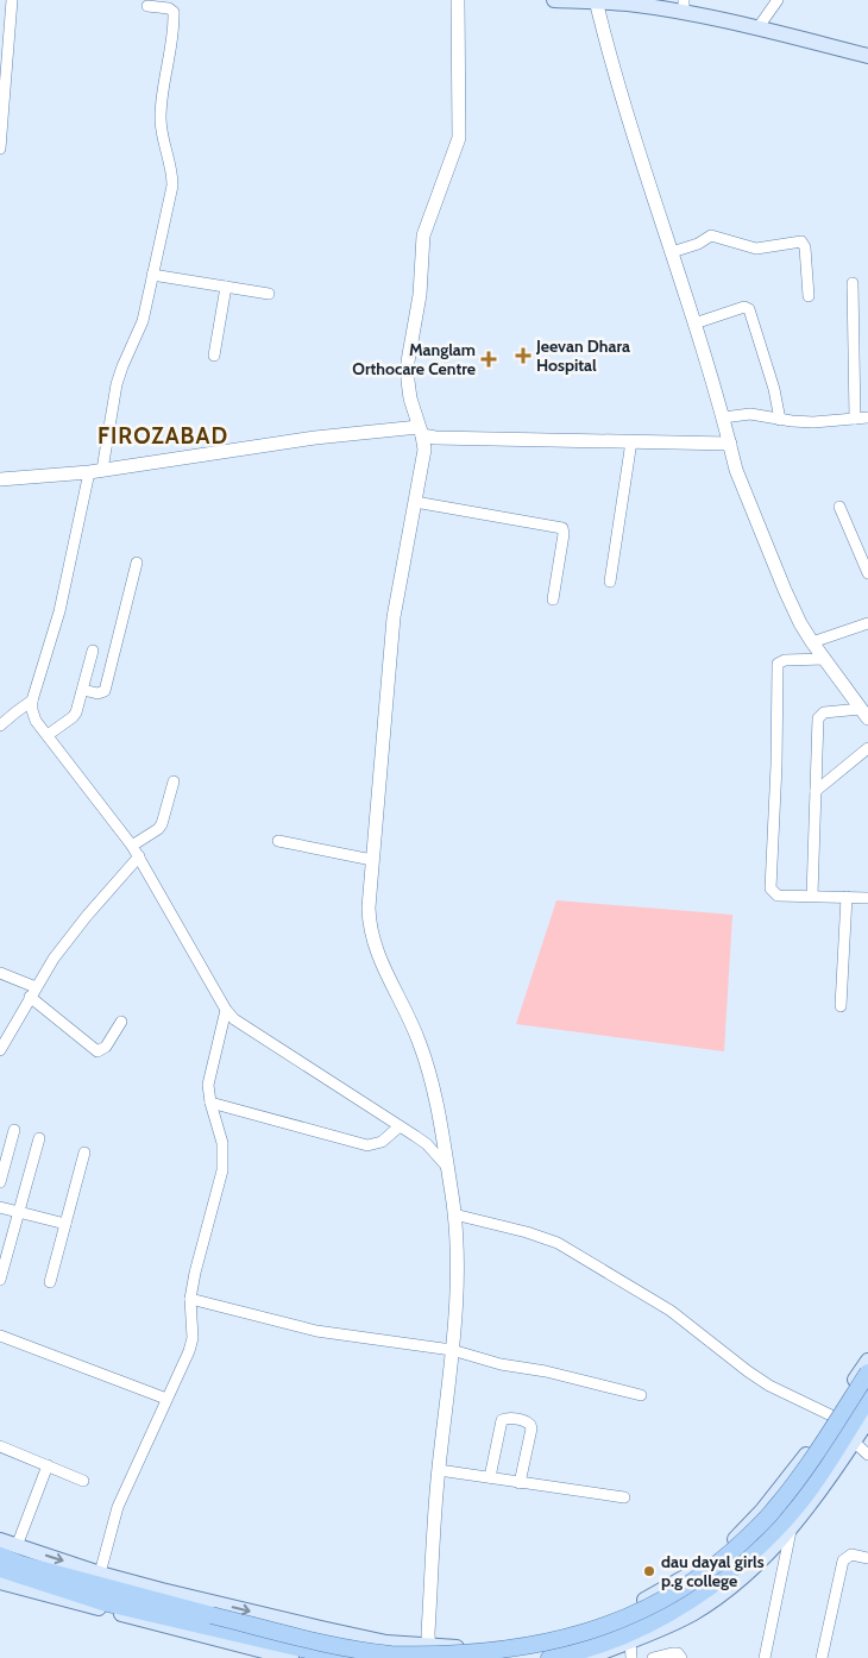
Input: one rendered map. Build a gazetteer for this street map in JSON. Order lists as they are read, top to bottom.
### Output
{
  "districts": ["FIROZABAD"],
  "places": {
    "health": ["Jeevan Dhara Hospital", "Manglam Orthocare Centre"],
    "other": ["dau dayal girls p.g college"]
  }
}
